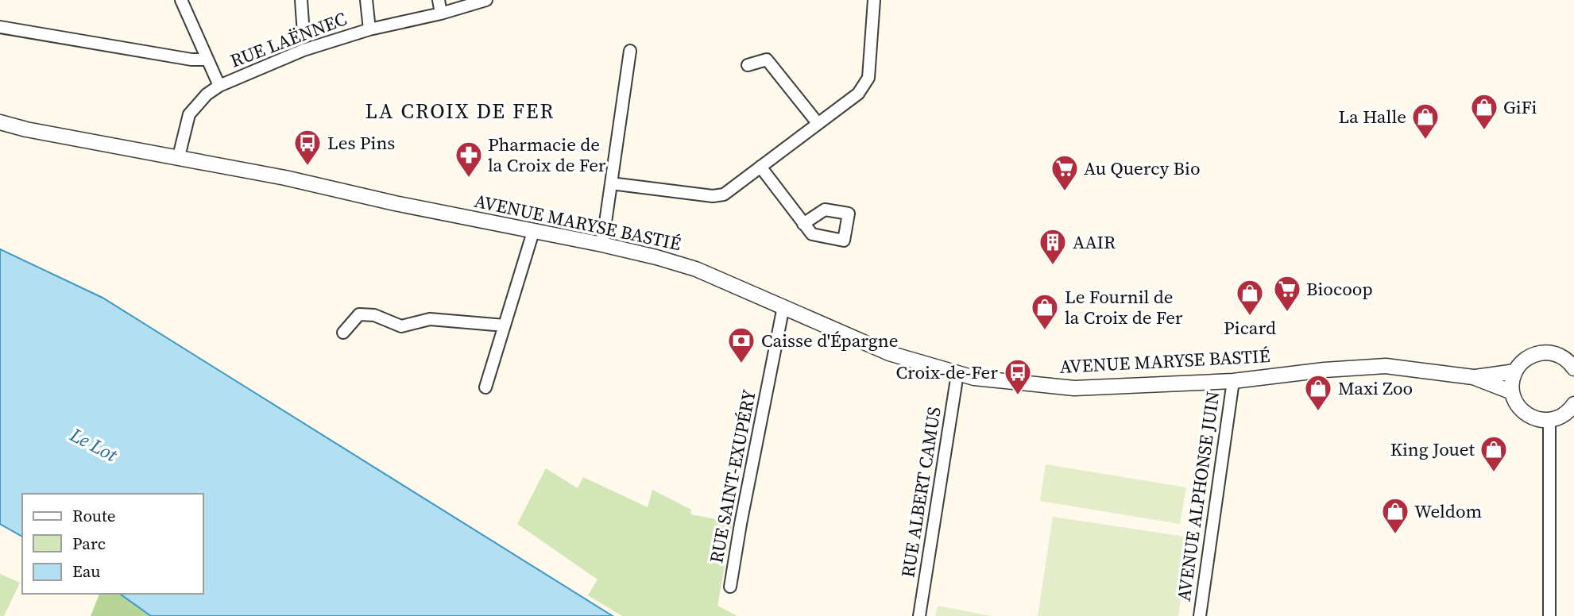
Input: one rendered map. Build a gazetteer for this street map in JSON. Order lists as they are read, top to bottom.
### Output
{
  "streets": {
    "street": [
      "RUE LAËNNEC",
      "AVENUE MARYSE BASTIÉ",
      "RUE SAINT-EXUPÉRY",
      "RUE ALBERT CAMUS",
      "AVENUE ALPHONSE JUIN"
    ]
  },
  "crossings": [
    ["RUE LAËNNEC", "AVENUE MARYSE BASTIÉ"],
    ["AVENUE MARYSE BASTIÉ", "RUE SAINT-EXUPÉRY"],
    ["AVENUE MARYSE BASTIÉ", "RUE ALBERT CAMUS"],
    ["AVENUE MARYSE BASTIÉ", "AVENUE ALPHONSE JUIN"]
  ],
  "districts": ["LA CROIX DE FER"],
  "water": ["Le Lot"],
  "places": {
    "shop": [
      "GiFi",
      "La Halle",
      "Picard",
      "Le Fournil de la Croix de Fer",
      "Maxi Zoo",
      "King Jouet",
      "Weldom"
    ],
    "bus stop": ["Les Pins", "Croix-de-Fer"],
    "pharmacy": ["Pharmacie de la Croix de Fer"],
    "supermarket": ["Au Quercy Bio", "Biocoop"],
    "building": ["AAIR"],
    "bank": ["Caisse d'Épargne"]
  },
  "legend": ["Route", "Parc", "Eau"]
}
